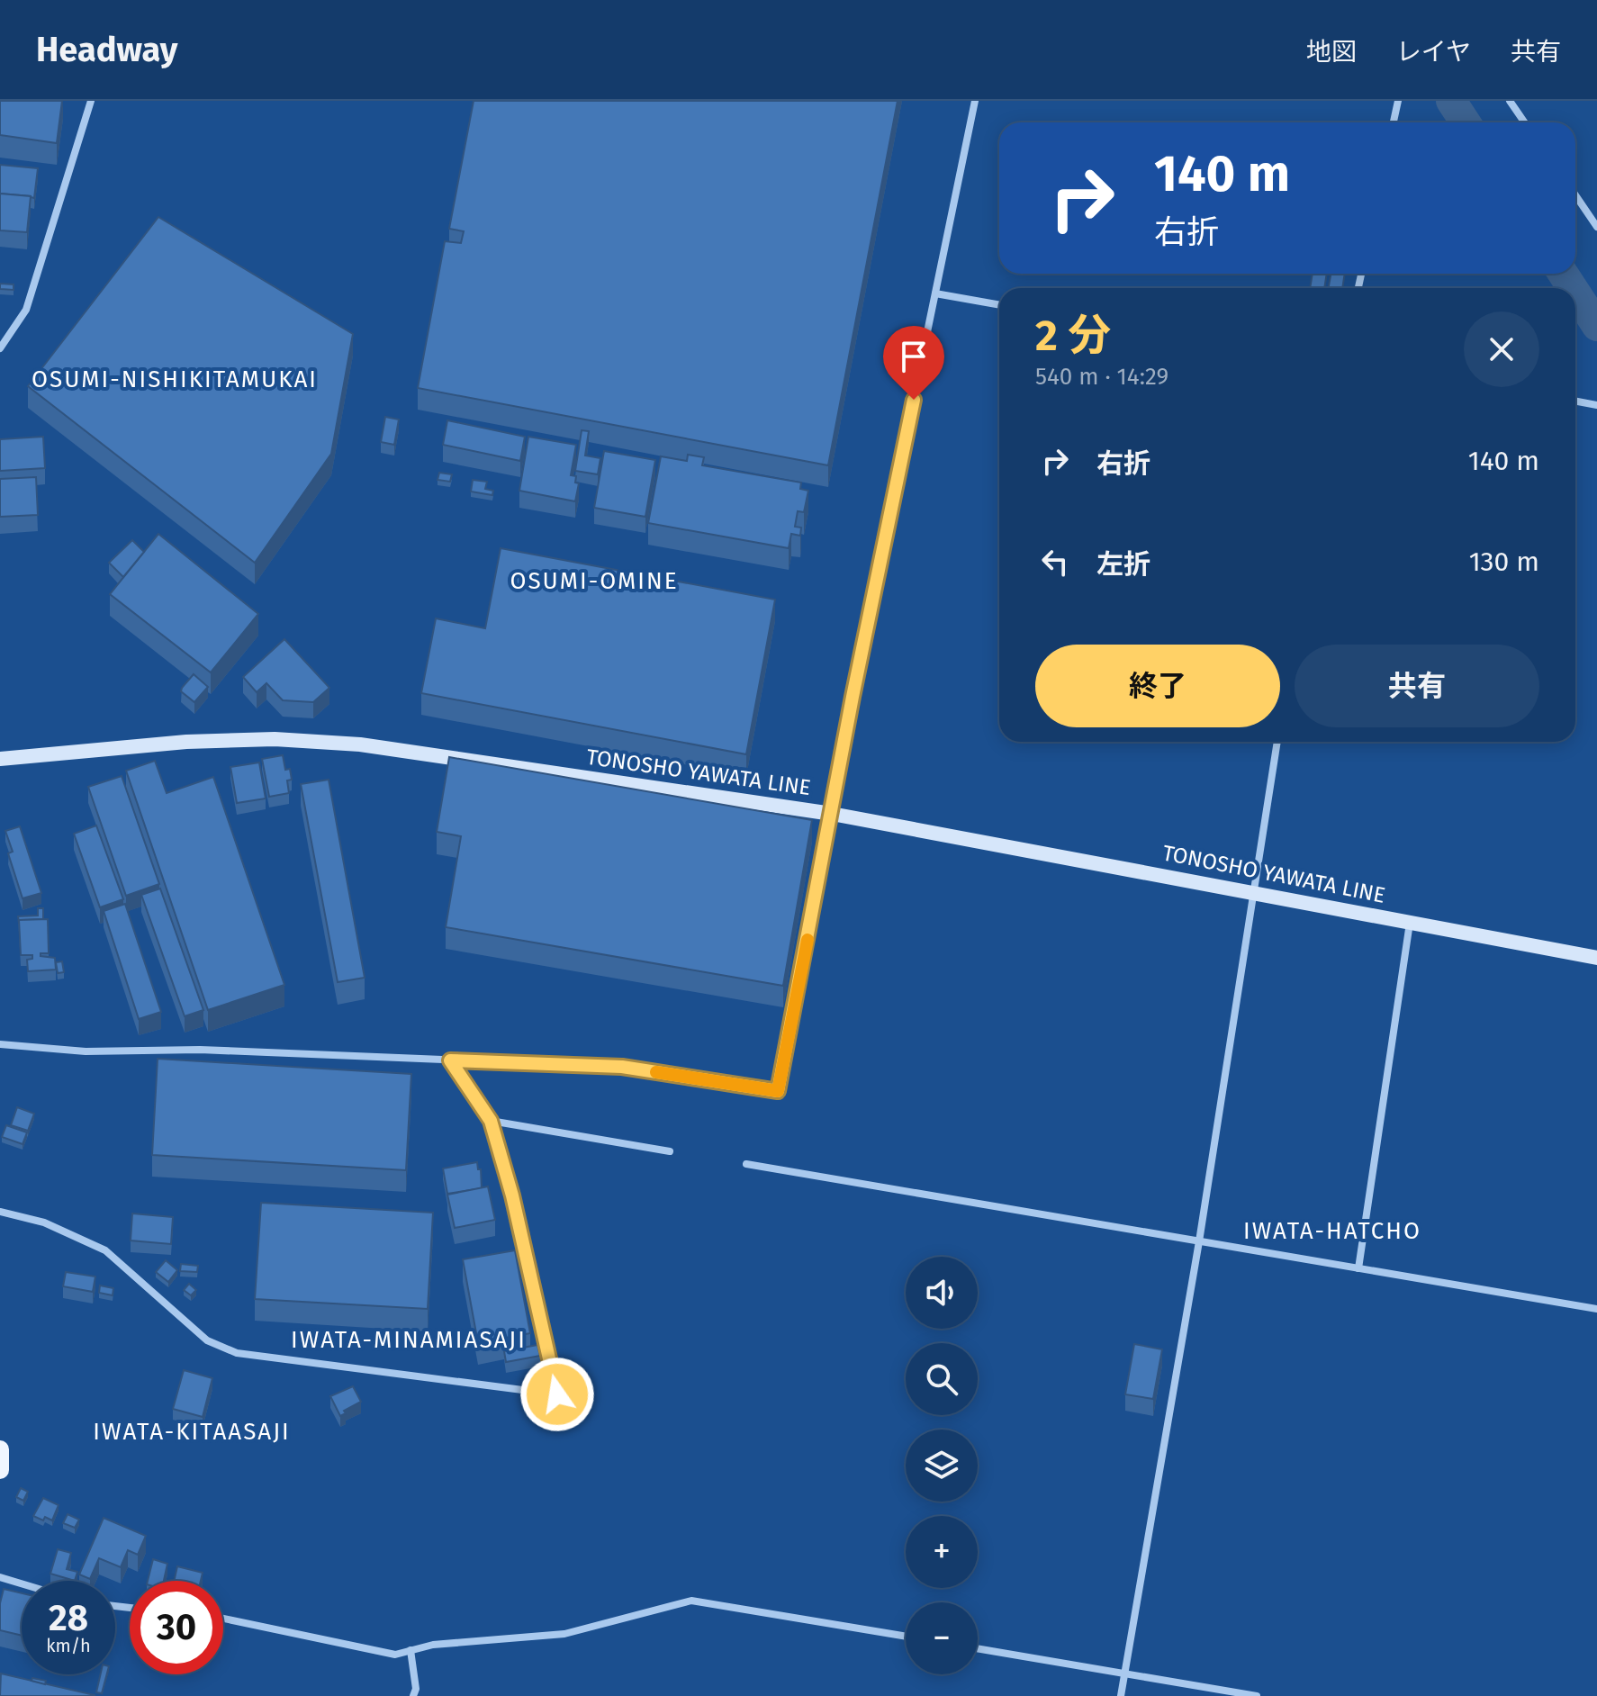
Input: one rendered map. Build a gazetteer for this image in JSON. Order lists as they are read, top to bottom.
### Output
{
  "streets": {
    "main road": ["TONOSHO YAWATA LINE"]
  },
  "districts": [
    "OSUMI-NISHIKITAMUKAI",
    "OSUMI-OMINE",
    "IWATA-HATCHO",
    "IWATA-MINAMIASAJI",
    "IWATA-KITAASAJI"
  ],
  "page": {
    "header": "Headway",
    "nav": ["地図", "レイヤ", "共有"],
    "turn": ["140 m", "右折"],
    "heading": ["2 分", "540 m · 14:29"],
    "list": [
      {
        "name": "右折",
        "value": "140 m"
      },
      {
        "name": "左折",
        "value": "130 m"
      }
    ],
    "buttons": ["終了", "共有"],
    "map_buttons": ["+", "−"],
    "speed": "28 km/h",
    "limit": "30"
  }
}
